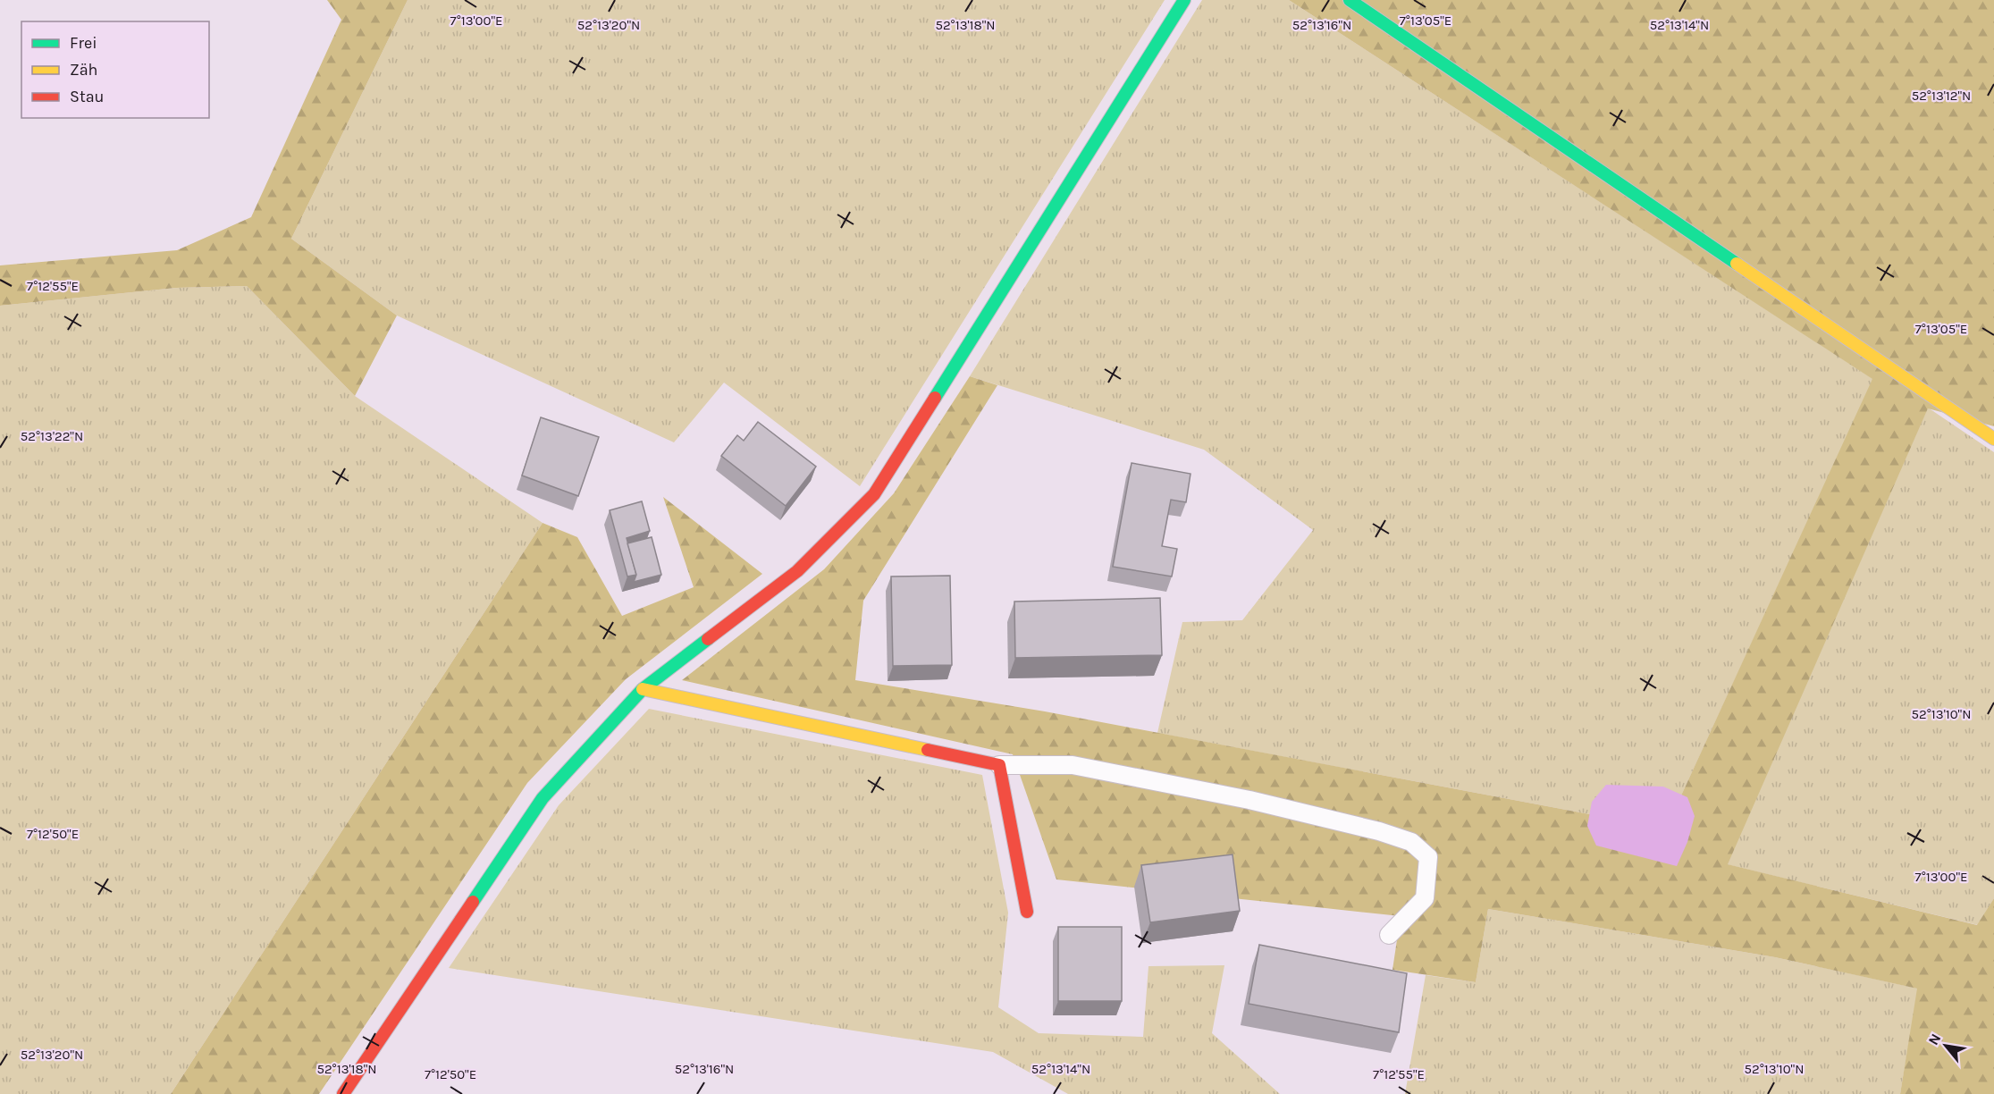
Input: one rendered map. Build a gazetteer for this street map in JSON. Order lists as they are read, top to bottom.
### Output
{
  "legend": ["Frei", "Zäh", "Stau"],
  "north": "top left",
  "coordinates": [
    "7°13'00\"E",
    "7°13'05\"E",
    "52°13'20\"N",
    "52°13'18\"N",
    "52°13'16\"N",
    "52°13'14\"N",
    "52°13'12\"N",
    "7°12'55\"E",
    "52°13'22\"N",
    "52°13'10\"N",
    "7°12'50\"E"
  ]
}
